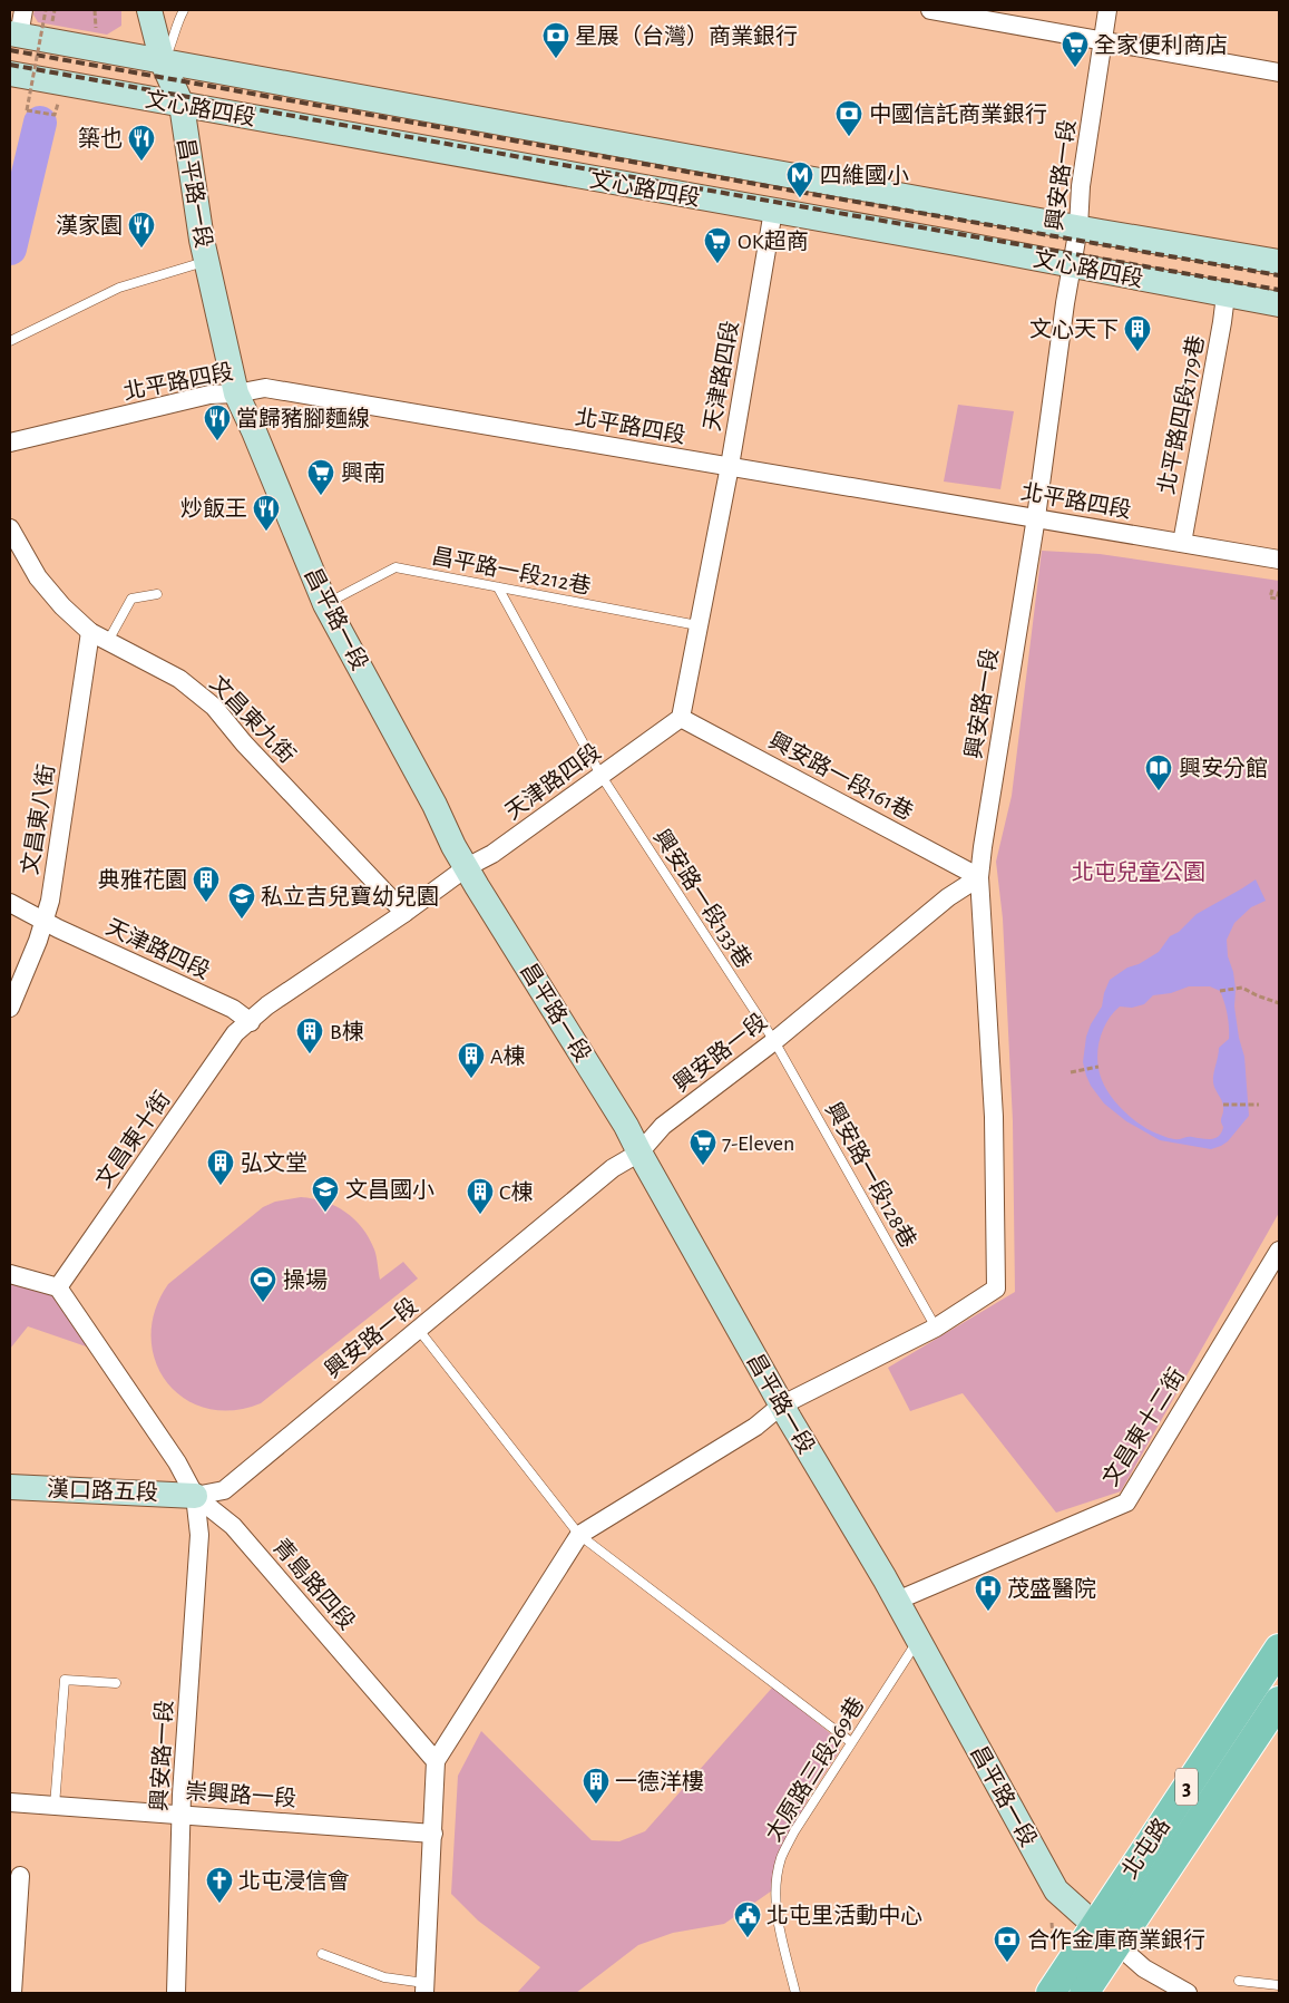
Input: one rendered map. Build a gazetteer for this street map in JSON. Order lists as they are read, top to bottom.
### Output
{
  "streets": {
    "main road": [
      "文心路四段",
      "昌平路一段",
      "漢口路五段",
      "3",
      "北屯路"
    ],
    "street": [
      "興安路一段",
      "天津路四段",
      "北平路四段",
      "北平路四段179巷",
      "文昌東九街",
      "興安路一段161巷",
      "文昌東八街",
      "文昌東十街",
      "文昌東十二街",
      "青島路四段",
      "崇興路一段"
    ],
    "lane": [
      "昌平路一段212巷",
      "興安路一段133巷",
      "興安路一段128巷",
      "太原路三段269巷"
    ]
  },
  "crossings": [
    ["文心路四段", "興安路一段"],
    ["文心路四段", "昌平路一段"],
    ["文心路四段", "天津路四段"],
    ["文心路四段", "北平路四段179巷"],
    ["興安路一段", "昌平路一段"],
    ["興安路一段", "北平路四段"],
    ["興安路一段", "興安路一段161巷"],
    ["興安路一段", "興安路一段133巷"],
    ["興安路一段", "興安路一段128巷"],
    ["興安路一段", "漢口路五段"],
    ["興安路一段", "青島路四段"],
    ["興安路一段", "崇興路一段"],
    ["昌平路一段", "天津路四段"],
    ["昌平路一段", "北平路四段"],
    ["昌平路一段", "昌平路一段212巷"],
    ["昌平路一段", "文昌東十二街"],
    ["昌平路一段", "太原路三段269巷"],
    ["昌平路一段", "北屯路"],
    ["天津路四段", "北平路四段"],
    ["天津路四段", "昌平路一段212巷"],
    ["天津路四段", "文昌東九街"],
    ["天津路四段", "興安路一段161巷"],
    ["天津路四段", "文昌東八街"],
    ["天津路四段", "興安路一段133巷"],
    ["天津路四段", "文昌東十街"],
    ["北平路四段", "北平路四段179巷"],
    ["昌平路一段212巷", "興安路一段133巷"],
    ["文昌東九街", "文昌東八街"],
    ["興安路一段133巷", "興安路一段128巷"],
    ["文昌東十街", "青島路四段"],
    ["漢口路五段", "青島路四段"]
  ],
  "parks": ["北屯兒童公園"],
  "places": {
    "bank": ["星展（台灣）商業銀行", "中國信託商業銀行", "合作金庫商業銀行"],
    "supermarket": [
      "全家便利商店",
      "OK超商",
      "興南",
      "7-Eleven"
    ],
    "restaurant": [
      "築也",
      "漢家園",
      "當歸豬腳麵線",
      "炒飯王"
    ],
    "metro station": ["四維國小"],
    "building": [
      "文心天下",
      "典雅花園",
      "B棟",
      "A棟",
      "弘文堂",
      "C棟",
      "一德洋樓"
    ],
    "library": ["興安分館"],
    "school or university": ["私立吉兒寶幼兒園", "文昌國小"],
    "sports": ["操場"],
    "hospital": ["茂盛醫院"],
    "church": ["北屯浸信會"],
    "public building": ["北屯里活動中心"]
  }
}
